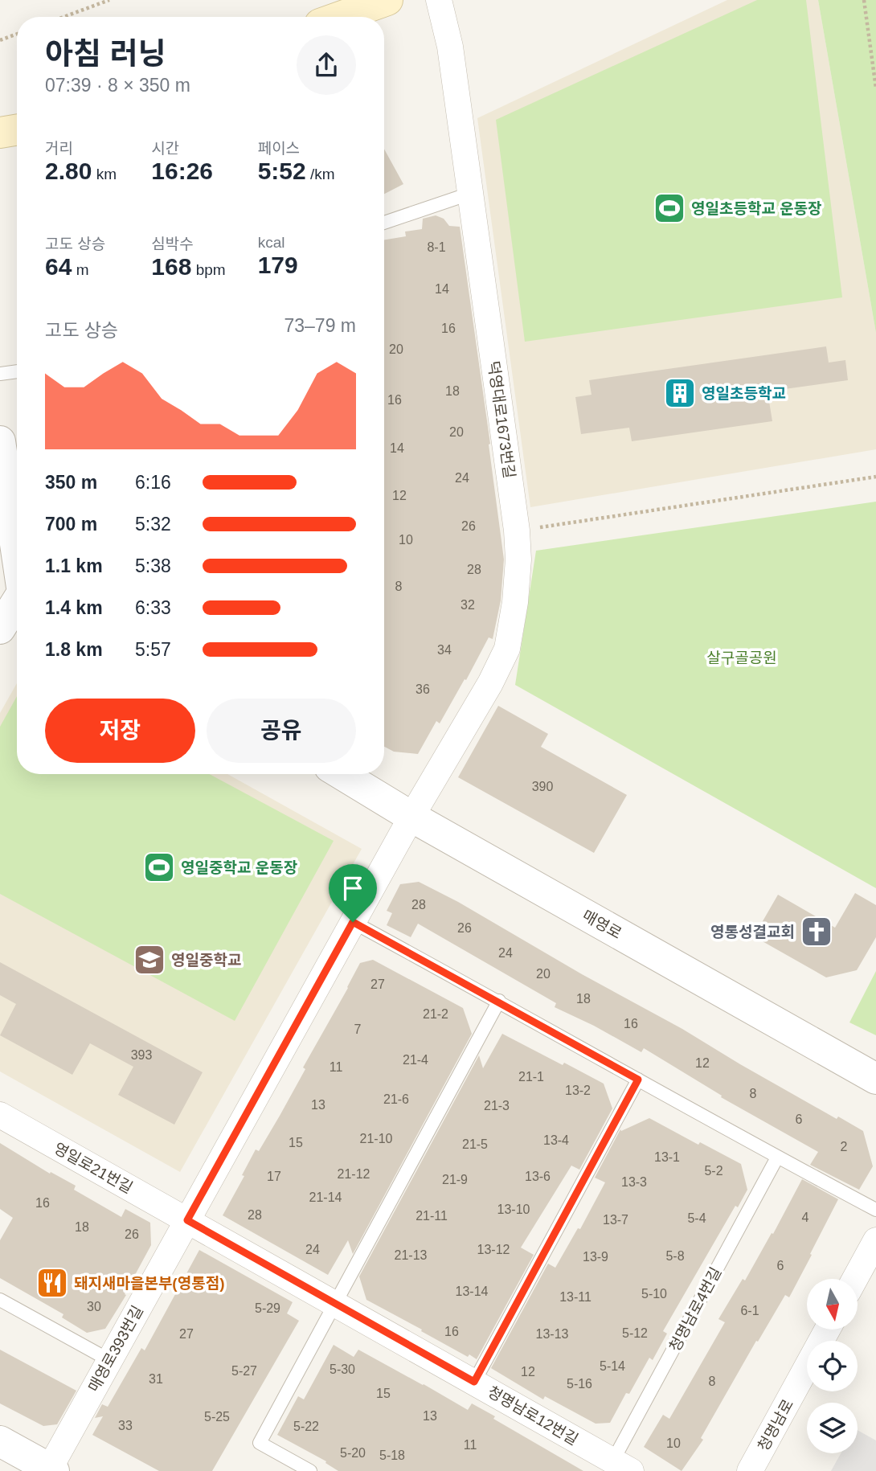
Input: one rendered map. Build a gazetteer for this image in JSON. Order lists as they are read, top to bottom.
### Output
{
  "streets": {
    "street": [
      "덕영대로1673번길",
      "매영로",
      "영일로21번길",
      "매영로393번길",
      "청명남로12번길",
      "청명남로"
    ],
    "lane": ["청명남로4번길"]
  },
  "crossings": [
    ["덕영대로1673번길", "매영로"],
    ["덕영대로1673번길", "매영로393번길"],
    ["매영로", "매영로393번길"],
    ["영일로21번길", "매영로393번길"],
    ["영일로21번길", "청명남로12번길"],
    ["청명남로4번길", "청명남로12번길"],
    ["매영로393번길", "청명남로12번길"]
  ],
  "parks": ["살구골공원"],
  "places": {
    "sports": ["영일초등학교 운동장", "영일중학교 운동장"],
    "building": ["영일초등학교"],
    "church": ["영통성결교회"],
    "school or university": ["영일중학교"],
    "restaurant": ["돼지새마을본부(영통점)"]
  },
  "house_numbers": [
    "8-1",
    "14",
    "16",
    "20",
    "18",
    "16",
    "20",
    "14",
    "24",
    "12",
    "26",
    "10",
    "28",
    "8",
    "32",
    "34",
    "36",
    "390",
    "28",
    "26",
    "24",
    "20",
    "27",
    "18",
    "21-2",
    "16",
    "7",
    "393",
    "21-4",
    "12",
    "11",
    "21-1",
    "13-2",
    "8",
    "21-6",
    "13",
    "21-3",
    "6",
    "21-10",
    "13-4",
    "15",
    "21-5",
    "2",
    "13-1",
    "5-2",
    "21-12",
    "17",
    "13-6",
    "21-9",
    "13-3",
    "21-14",
    "16",
    "13-10",
    "28",
    "21-11",
    "4",
    "5-4",
    "13-7",
    "18",
    "26",
    "24",
    "13-12",
    "21-13",
    "5-8",
    "13-9",
    "6",
    "13-14",
    "5-10",
    "13-11",
    "30",
    "5-29",
    "6-1",
    "16",
    "5-12",
    "27",
    "13-13",
    "5-14",
    "5-30",
    "5-27",
    "12",
    "31",
    "8",
    "5-16",
    "15",
    "13",
    "5-25",
    "33",
    "5-22",
    "10",
    "11",
    "5-20",
    "5-18"
  ],
  "north": "bottom",
  "page": {
    "heading": ["아침 러닝", "07:39 · 8 × 350 m"],
    "stats": [
      ["거리", "2.80 km"],
      ["시간", "16:26"],
      ["페이스", "5:52 /km"],
      ["고도 상승", "64 m"],
      ["심박수", "168 bpm"],
      ["kcal", "179"]
    ],
    "chart": ["고도 상승", "73–79 m"],
    "list": [
      {
        "name": "350 m",
        "note": "6:16"
      },
      {
        "name": "700 m",
        "note": "5:32"
      },
      {
        "name": "1.1 km",
        "note": "5:38"
      },
      {
        "name": "1.4 km",
        "note": "6:33"
      },
      {
        "name": "1.8 km",
        "note": "5:57"
      }
    ],
    "buttons": ["저장", "공유"]
  }
}
